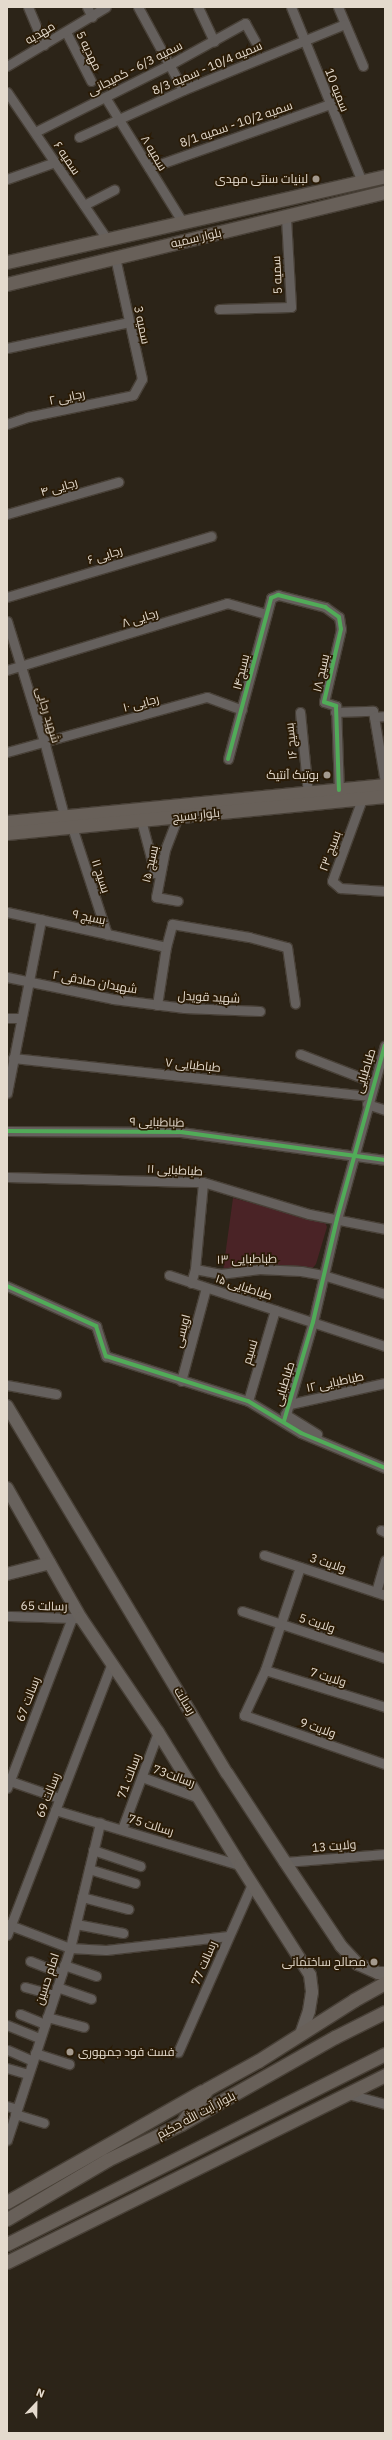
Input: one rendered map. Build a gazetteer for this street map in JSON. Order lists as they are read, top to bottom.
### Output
{
  "streets": {
    "main road": [
      "بلوار سمیه",
      "بلوار بسیج",
      "رسالت",
      "بلوار آیت الله حکیم"
    ],
    "street": [
      "مهدیه",
      "مهدیه 5",
      "سمیه 6/3 - کمیجانی",
      "سمیه 10/4 - سمیه 8/3",
      "سمیه 10",
      "سمیه 10/2 - سمیه 8/1",
      "سمیه ۸",
      "سمیه ۶",
      "سمیه 5",
      "سمیه 3",
      "رجایی ۲",
      "رجایی ۴",
      "رجایی ۶",
      "رجایی ۸",
      "بسیج۱۴",
      "بسیج ۱۸",
      "رجایی ۱۰",
      "شهید رجایی",
      "بسیج ۱۶",
      "بسیج ۲۳",
      "بسیج ۱۵",
      "بسیج ۱۱",
      "بسیج ۹",
      "شهیدان صادقی ۲",
      "شهید قویدل",
      "طباطبایی ۷",
      "طباطبایی",
      "طباطبایی ۹",
      "طباطبایی ۱۱",
      "طباطبایی ۱۳",
      "طباطبایی ۱۵",
      "اویسی",
      "نسیم",
      "طباطبایی ۱۲",
      "ولایت 3",
      "رسالت 65",
      "ولایت 5",
      "ولایت 7",
      "رسالت 67",
      "ولایت 9",
      "رسالت 71",
      "رسالت73",
      "رسالت 69",
      "رسالت 75",
      "ولایت 13",
      "رسالت 77",
      "امام حسین"
    ]
  },
  "crossings": [
    ["مهدیه", "مهدیه 5"],
    ["سمیه 6/3 - کمیجانی", "سمیه ۸"],
    ["سمیه 6/3 - کمیجانی", "سمیه ۶"],
    ["سمیه 10/4 - سمیه 8/3", "سمیه 10"],
    ["سمیه 10/4 - سمیه 8/3", "سمیه ۸"],
    ["سمیه 10", "سمیه 10/2 - سمیه 8/1"],
    ["سمیه 10", "بلوار سمیه"],
    ["سمیه 10/2 - سمیه 8/1", "سمیه ۸"],
    ["سمیه ۸", "بلوار سمیه"],
    ["سمیه ۶", "بلوار سمیه"],
    ["بلوار سمیه", "سمیه 5"],
    ["بلوار سمیه", "سمیه 3"],
    ["سمیه 3", "رجایی ۲"],
    ["رجایی ۸", "بسیج۱۴"],
    ["رجایی ۸", "شهید رجایی"],
    ["بسیج۱۴", "بسیج ۱۸"],
    ["بسیج۱۴", "رجایی ۱۰"],
    ["رجایی ۱۰", "شهید رجایی"],
    ["شهید رجایی", "بلوار بسیج"],
    ["بسیج ۱۶", "بلوار بسیج"],
    ["بلوار بسیج", "بسیج ۲۳"],
    ["بلوار بسیج", "بسیج ۱۵"],
    ["بلوار بسیج", "بسیج ۱۱"],
    ["بسیج ۱۱", "بسیج ۹"],
    ["شهیدان صادقی ۲", "شهید قویدل"],
    ["طباطبایی ۷", "طباطبایی"],
    ["طباطبایی", "طباطبایی ۹"],
    ["طباطبایی", "طباطبایی ۱۱"],
    ["طباطبایی", "طباطبایی ۱۳"],
    ["طباطبایی", "طباطبایی ۱۵"],
    ["طباطبایی", "اویسی"],
    ["طباطبایی", "نسیم"],
    ["طباطبایی", "طباطبایی ۱۲"],
    ["طباطبایی ۱۵", "اویسی"],
    ["طباطبایی ۱۵", "نسیم"],
    ["رسالت 65", "رسالت 67"],
    ["ولایت 7", "ولایت 9"],
    ["رسالت", "ولایت 13"],
    ["رسالت 71", "رسالت73"],
    ["رسالت 71", "رسالت 75"],
    ["رسالت 69", "رسالت 75"],
    ["رسالت 75", "امام حسین"]
  ],
  "places": [
    "لبنیات سنتی مهدی",
    "بوتیک آنتیک",
    "مصالح ساختمانی",
    "فست فود جمهوری"
  ],
  "north": "top"
}
